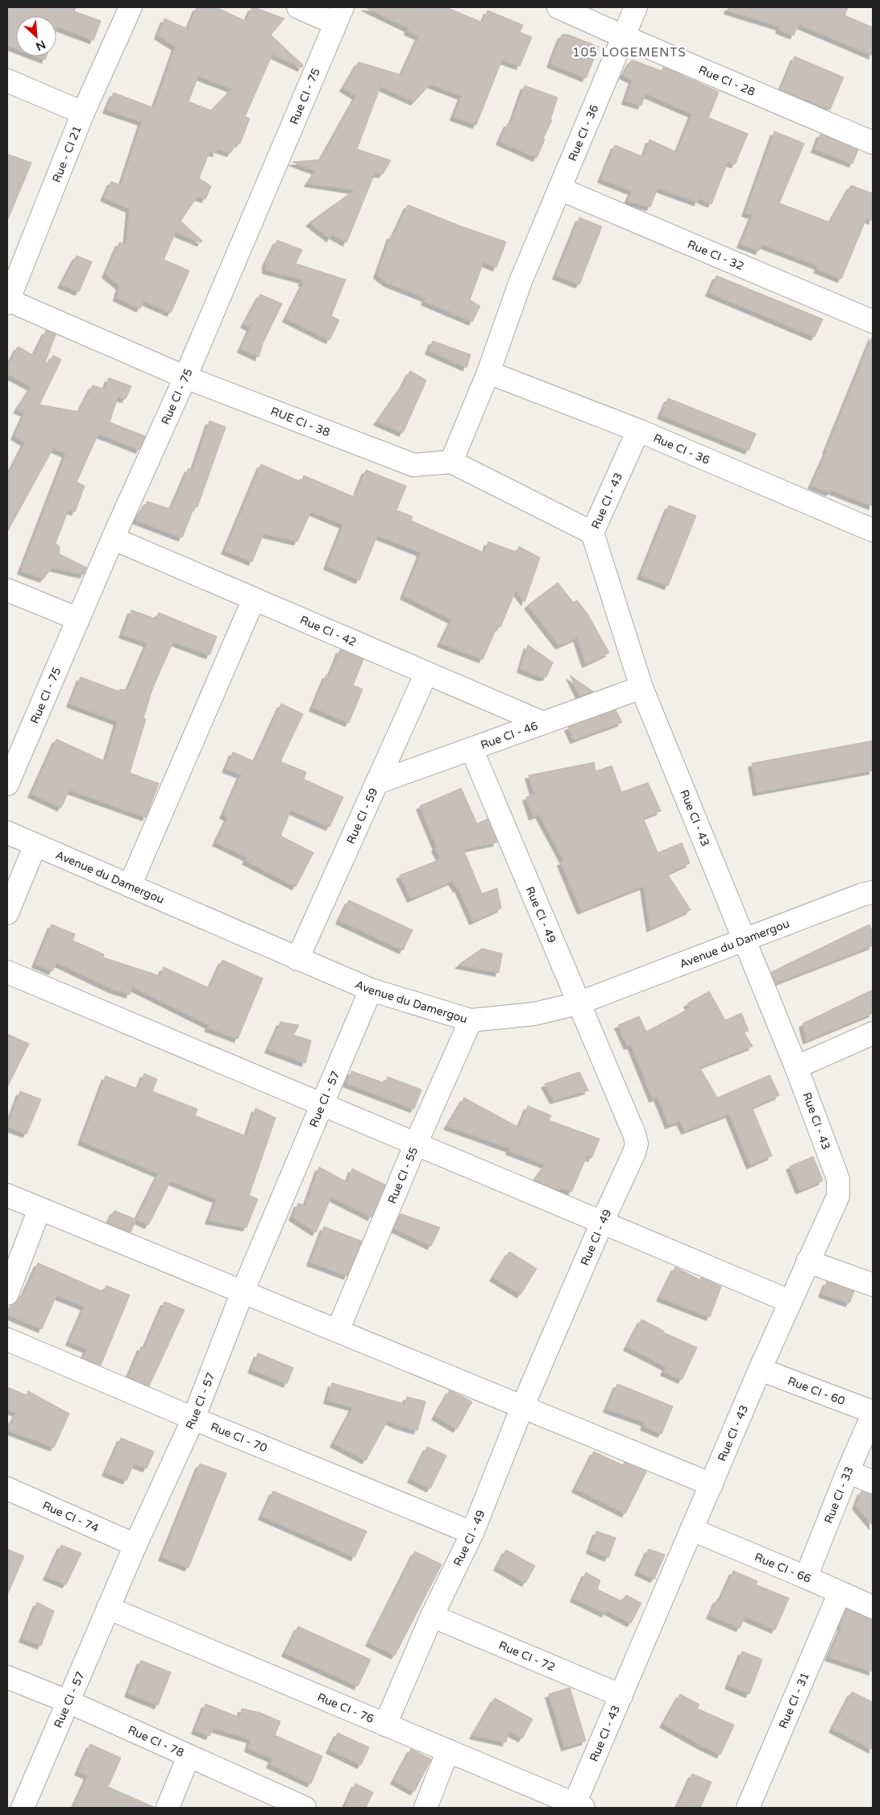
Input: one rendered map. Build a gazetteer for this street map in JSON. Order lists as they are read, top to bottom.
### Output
{
  "streets": {
    "street": [
      "Rue CI - 28",
      "Rue CI - 75",
      "Rue CI - 36",
      "Rue - CI 21",
      "Rue CI - 32",
      "RUE CI - 38",
      "Rue CI - 43",
      "Rue CI - 42",
      "Rue CI - 46",
      "Rue CI - 59",
      "Avenue du Damergou",
      "Rue CI - 49",
      "Rue CI - 57",
      "Rue CI - 55",
      "Rue CI - 60",
      "Rue CI - 70",
      "Rue CI - 33",
      "Rue CI - 74",
      "Rue CI - 66",
      "Rue CI - 72",
      "Rue CI - 31",
      "Rue CI - 76",
      "Rue CI - 78"
    ]
  },
  "crossings": [
    ["Rue CI - 28", "Rue CI - 36"],
    ["Rue CI - 75", "RUE CI - 38"],
    ["Rue CI - 75", "Rue CI - 42"],
    ["Rue CI - 36", "Rue CI - 32"],
    ["Rue CI - 36", "RUE CI - 38"],
    ["Rue CI - 36", "Rue CI - 43"],
    ["Rue - CI 21", "RUE CI - 38"],
    ["Rue CI - 43", "Rue CI - 46"],
    ["Rue CI - 43", "Avenue du Damergou"],
    ["Rue CI - 43", "Rue CI - 60"],
    ["Rue CI - 43", "Rue CI - 66"],
    ["Rue CI - 43", "Rue CI - 72"],
    ["Rue CI - 43", "Rue CI - 76"],
    ["Rue CI - 42", "Rue CI - 46"],
    ["Rue CI - 42", "Rue CI - 59"],
    ["Rue CI - 46", "Rue CI - 59"],
    ["Rue CI - 46", "Rue CI - 49"],
    ["Rue CI - 59", "Avenue du Damergou"],
    ["Avenue du Damergou", "Rue CI - 49"],
    ["Avenue du Damergou", "Rue CI - 57"],
    ["Avenue du Damergou", "Rue CI - 55"],
    ["Rue CI - 49", "Rue CI - 70"],
    ["Rue CI - 49", "Rue CI - 72"],
    ["Rue CI - 49", "Rue CI - 76"],
    ["Rue CI - 57", "Rue CI - 70"],
    ["Rue CI - 57", "Rue CI - 74"],
    ["Rue CI - 57", "Rue CI - 76"],
    ["Rue CI - 57", "Rue CI - 78"],
    ["Rue CI - 60", "Rue CI - 33"],
    ["Rue CI - 33", "Rue CI - 66"],
    ["Rue CI - 66", "Rue CI - 31"]
  ],
  "districts": ["105 LOGEMENTS"],
  "north": "bottom right"
}
